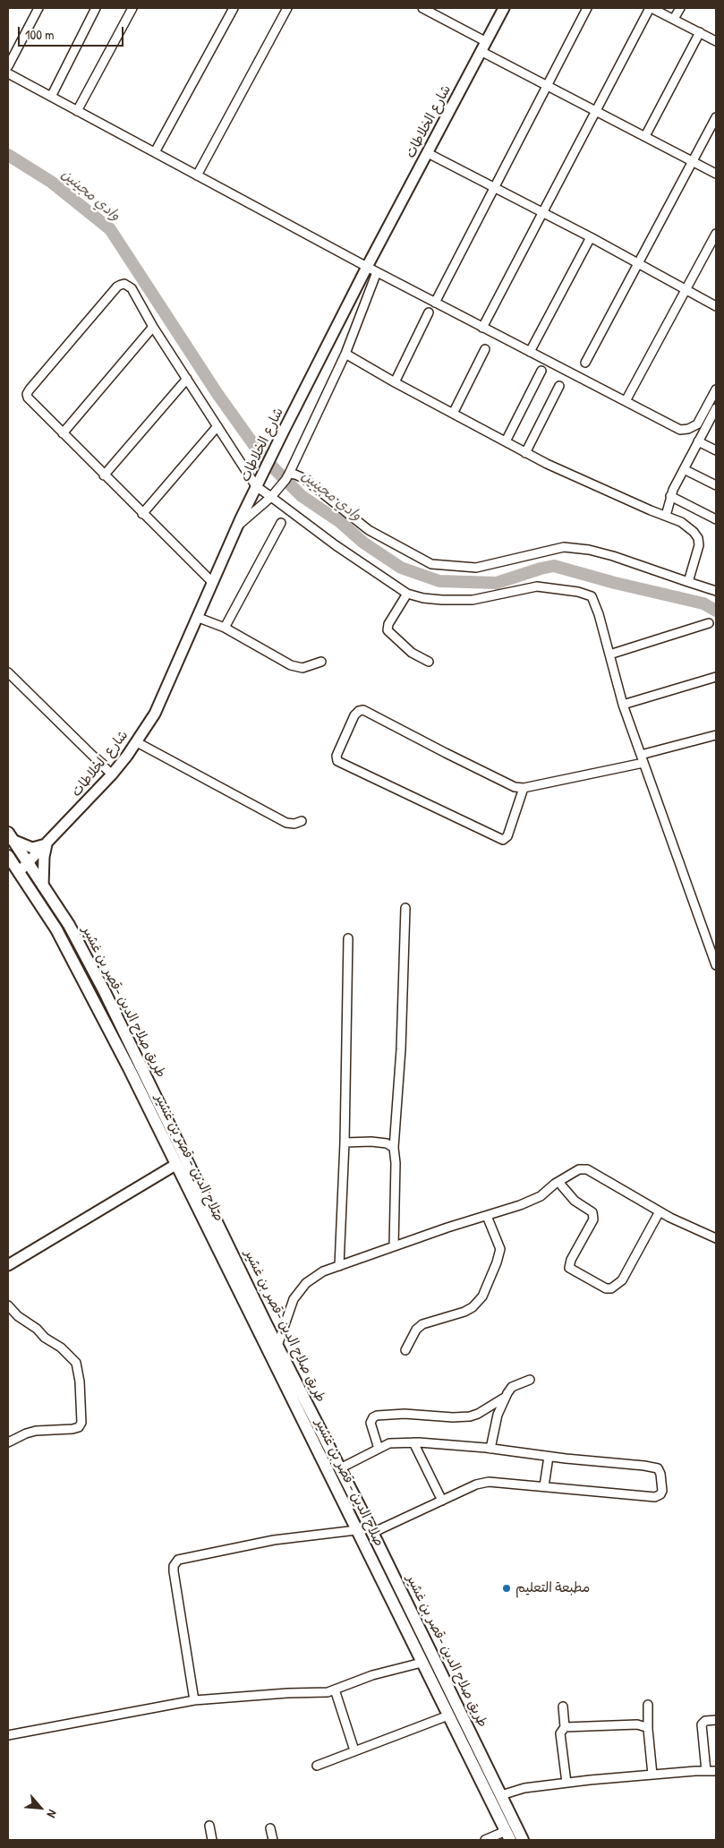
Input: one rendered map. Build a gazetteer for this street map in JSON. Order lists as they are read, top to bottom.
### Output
{
  "streets": {
    "highway": ["طريق صلاح الدين -قصر بن غشير", "صلاح الدين - قصر بن غشير"],
    "main road": ["شارع الخلاطات"]
  },
  "crossings": [
    ["شارع الخلاطات", "طريق صلاح الدين -قصر بن غشير"],
    ["شارع الخلاطات", "صلاح الدين - قصر بن غشير"]
  ],
  "water": ["وادي مجينين"],
  "places": ["مطبعة التعليم"],
  "scale_bar": "100 m",
  "north": "bottom right"
}
